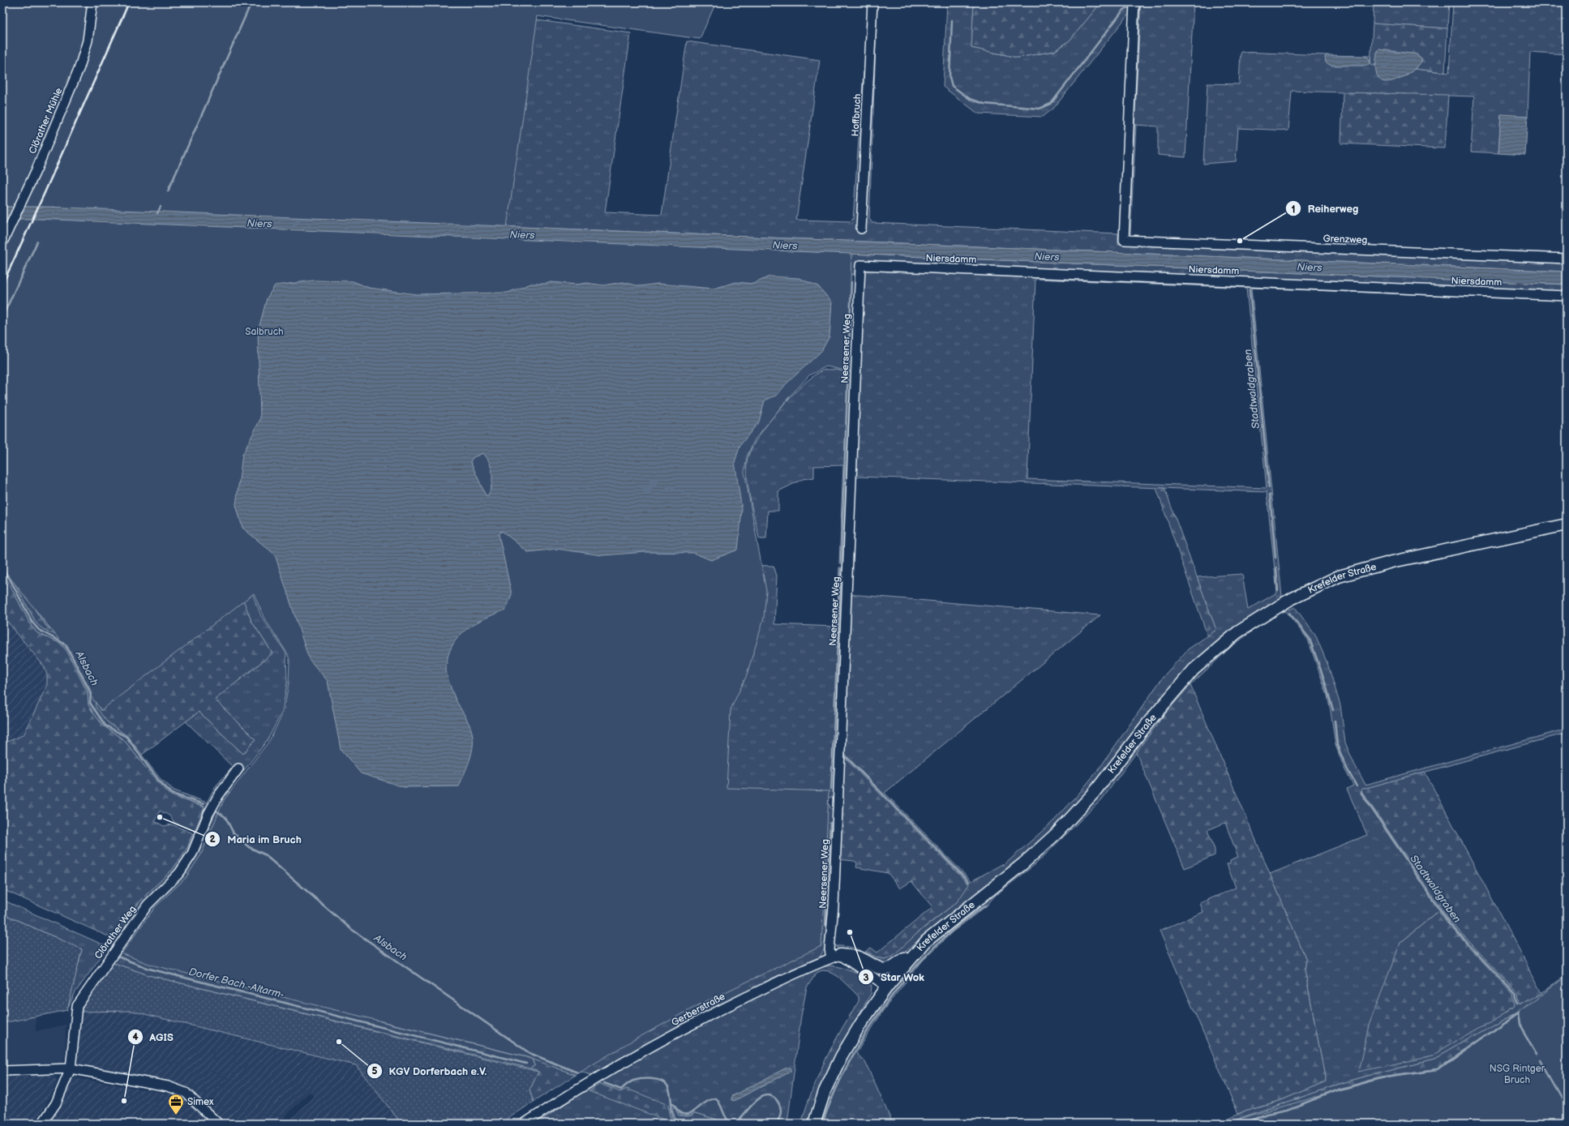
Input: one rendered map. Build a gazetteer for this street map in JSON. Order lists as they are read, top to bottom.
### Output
{
  "streets": {
    "main road": ["Krefelder Straße"],
    "street": [
      "Hoffbruch",
      "Clörather Mühle",
      "Grenzweg",
      "Niersdamm",
      "Neersener Weg",
      "Clörather Weg",
      "Gerberstraße"
    ]
  },
  "crossings": [
    ["Niersdamm", "Neersener Weg"],
    ["Neersener Weg", "Gerberstraße"]
  ],
  "water": [
    "Niers",
    "Stadtwaldgraben",
    "Alsbach",
    "Dorfer Bach -Altarm-"
  ],
  "parks": ["Salbruch", "NSG Rintger Bruch"],
  "places": {
    "other": [
      "Reiherweg",
      "Maria im Bruch",
      "Star Wok",
      "KGV Dorferbach e.V.",
      "AGIS"
    ],
    "office": ["Simex"]
  }
}
